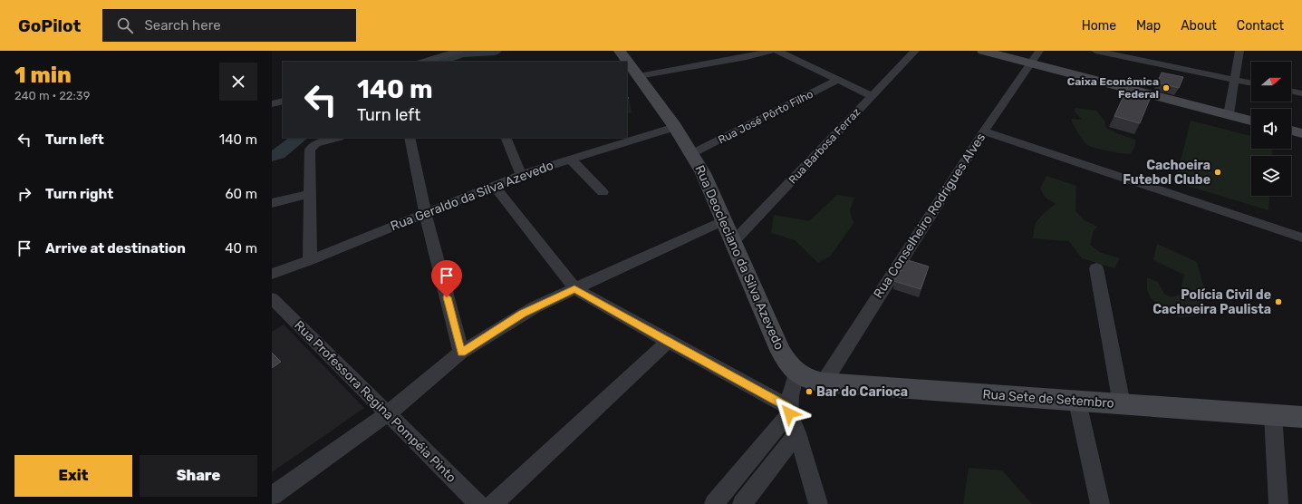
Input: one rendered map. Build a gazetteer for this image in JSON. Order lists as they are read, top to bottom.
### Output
{
  "streets": {
    "main road": ["Rua Deocleciano da Silva Azevedo", "Rua Sete de Setembro"],
    "street": [
      "Rua José Pôrto Filho",
      "Rua Barbosa Ferraz",
      "Rua Geraldo da Silva Azevedo",
      "Rua Conselheiro Rodrigues Alves",
      "Rua Professora Regina Pompéia Pinto"
    ]
  },
  "crossings": [
    ["Rua José Pôrto Filho", "Rua Deocleciano da Silva Azevedo"],
    ["Rua Barbosa Ferraz", "Rua Deocleciano da Silva Azevedo"],
    ["Rua Geraldo da Silva Azevedo", "Rua Deocleciano da Silva Azevedo"],
    ["Rua Conselheiro Rodrigues Alves", "Rua Sete de Setembro"],
    ["Rua Deocleciano da Silva Azevedo", "Rua Sete de Setembro"]
  ],
  "places": [
    "Caixa Econômica Federal",
    "Cachoeira Futebol Clube",
    "Polícia Civil de Cachoeira Paulista",
    "Bar do Carioca"
  ],
  "north": "right",
  "page": {
    "header": "GoPilot",
    "search": "Search here",
    "nav": [
      "Home",
      "Map",
      "About",
      "Contact"
    ],
    "heading": ["1 min", "240 m · 22:39"],
    "turn": ["140 m", "Turn left"],
    "list": [
      {
        "name": "Turn left",
        "value": "140 m"
      },
      {
        "name": "Turn right",
        "value": "60 m"
      },
      {
        "name": "Arrive at destination",
        "value": "40 m"
      }
    ],
    "buttons": ["Exit", "Share"]
  }
}
